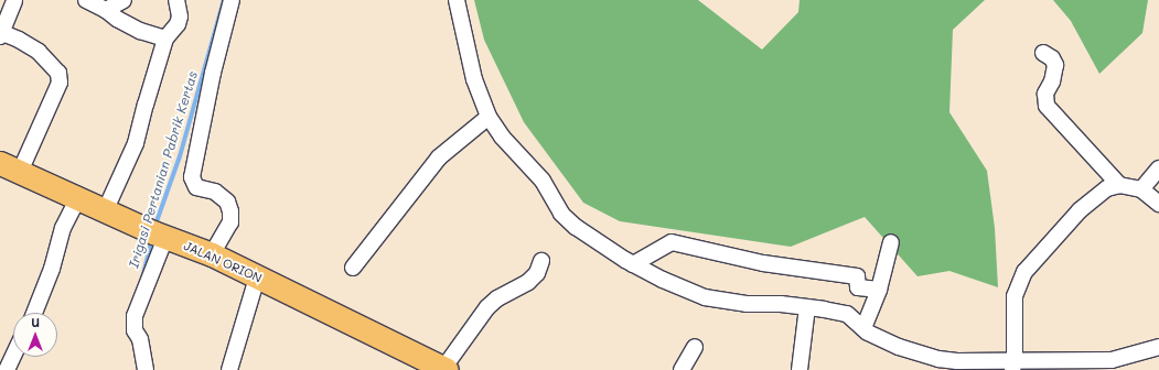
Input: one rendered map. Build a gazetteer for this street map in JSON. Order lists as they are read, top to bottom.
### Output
{
  "streets": {
    "highway": ["JALAN ORION"]
  },
  "water": ["Irigasi Pertanian Pabrik Kertas"],
  "north": "top"
}
